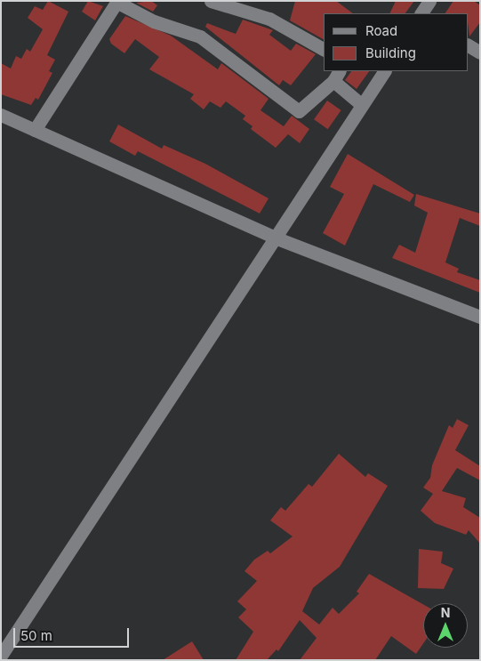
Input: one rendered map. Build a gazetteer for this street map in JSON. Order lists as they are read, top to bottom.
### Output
{
  "legend": ["Road", "Building"],
  "scale_bar": "50 m",
  "north": "top"
}
